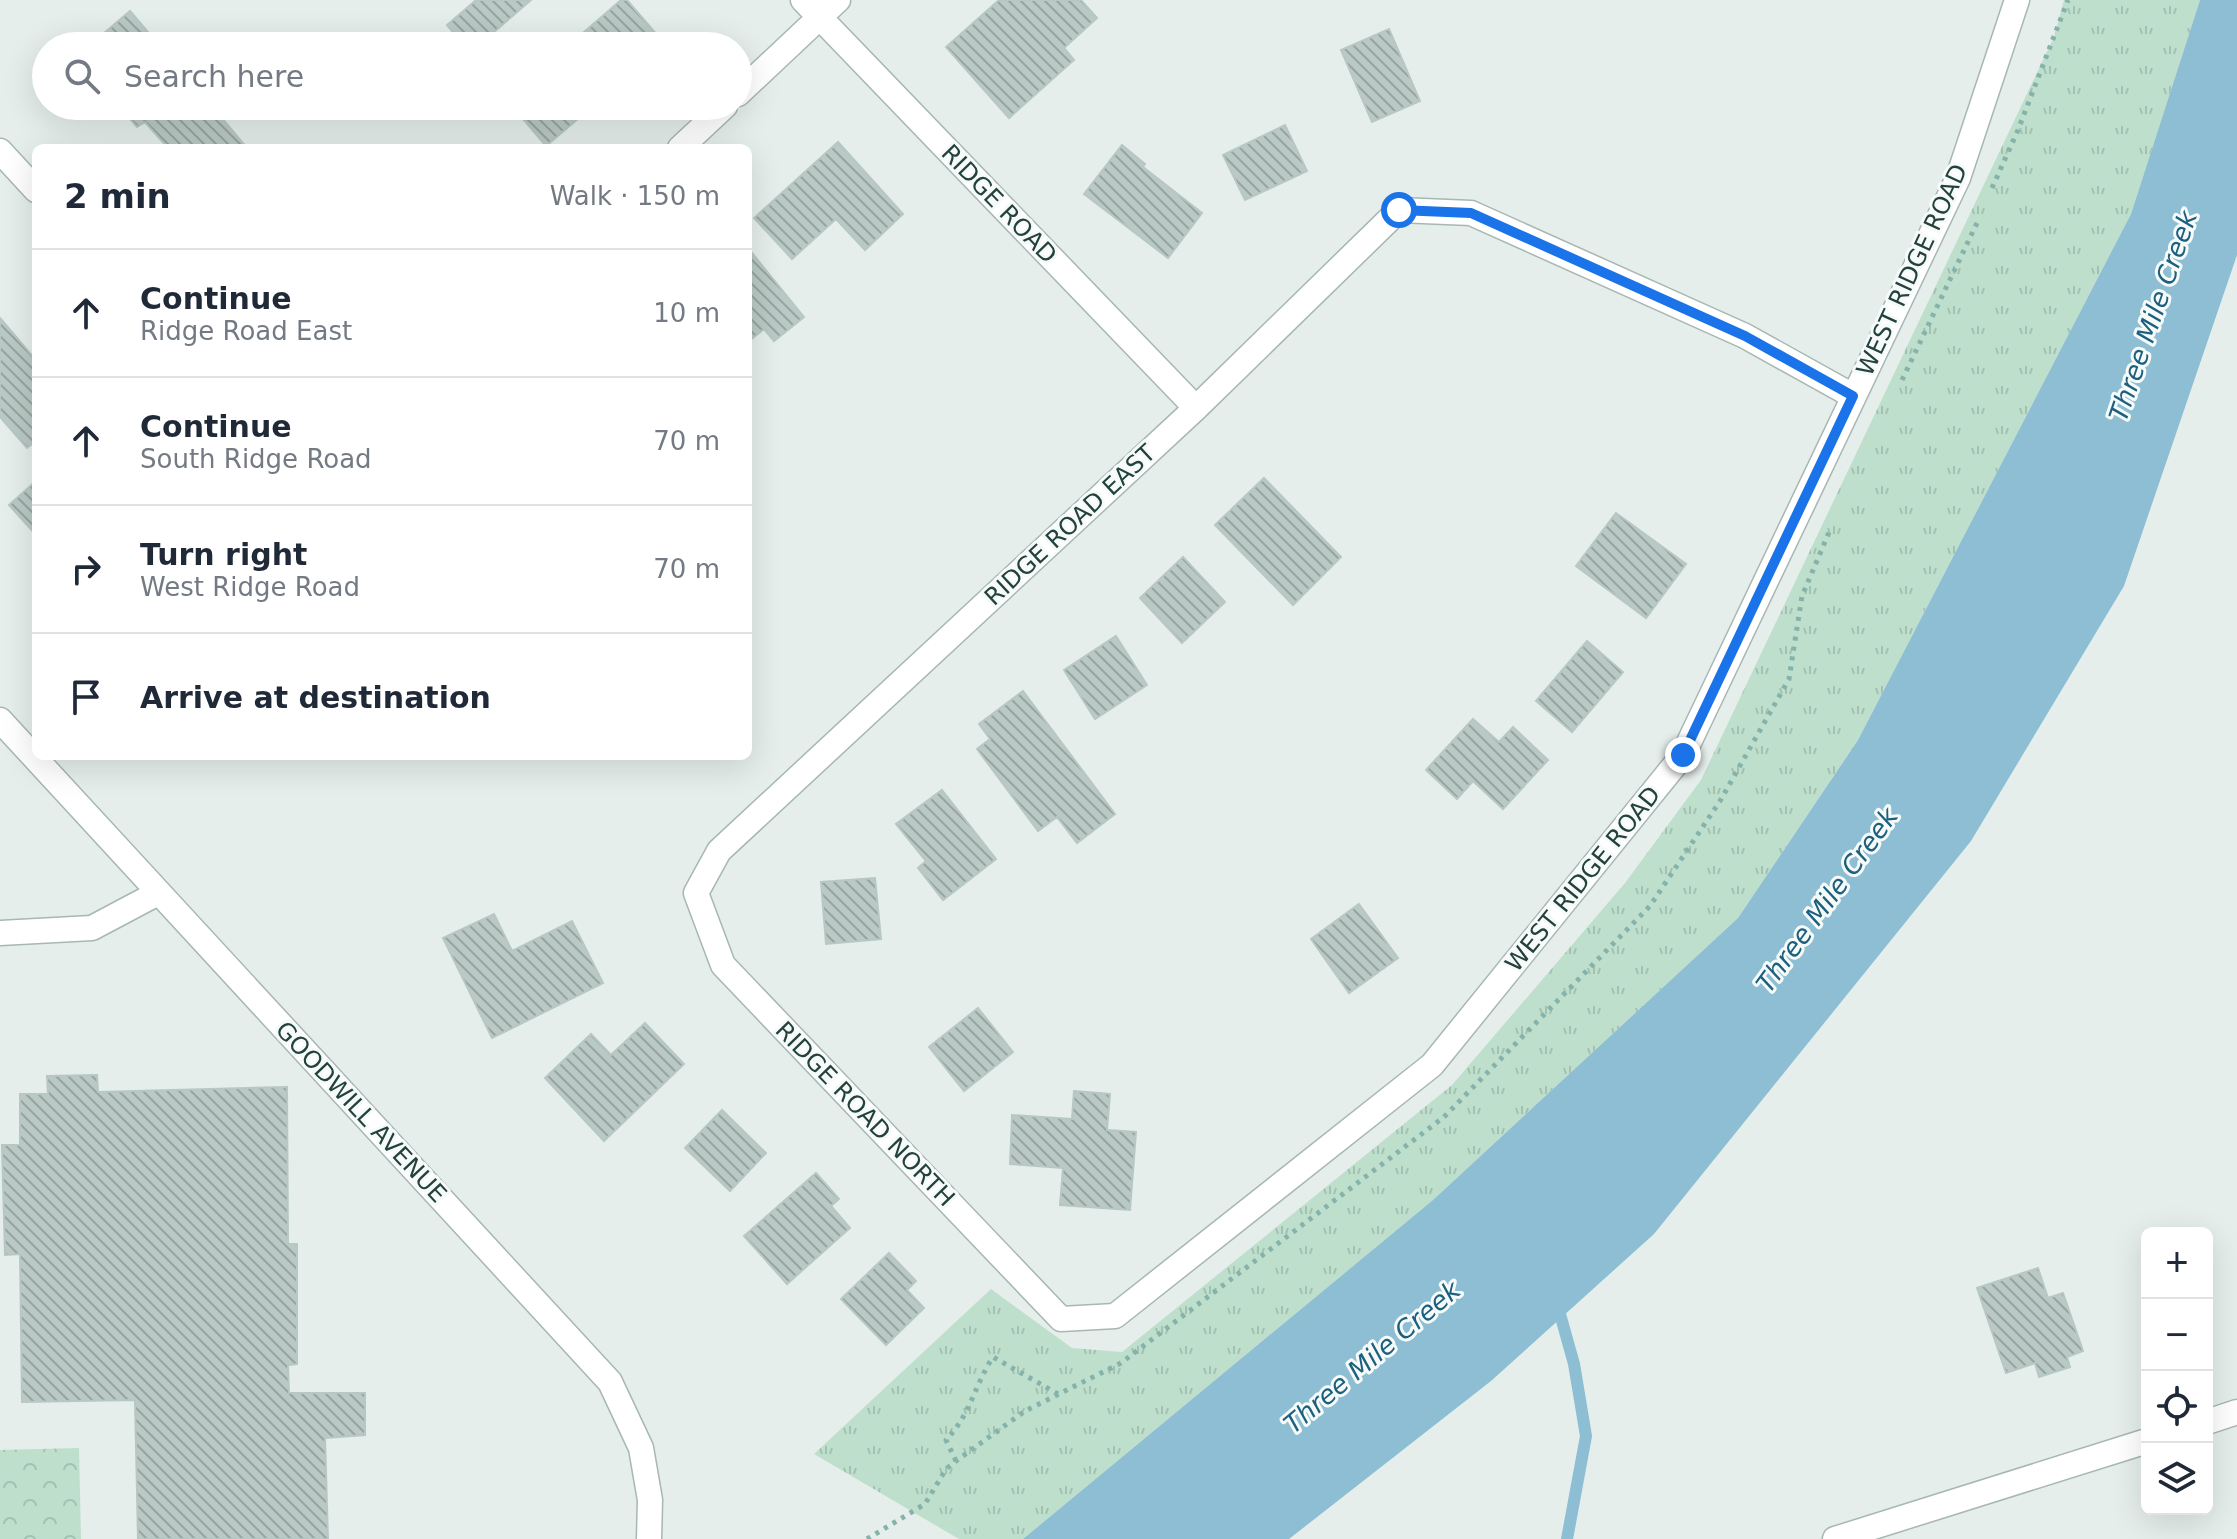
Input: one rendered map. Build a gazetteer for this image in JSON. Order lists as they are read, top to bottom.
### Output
{
  "streets": {
    "street": [
      "RIDGE ROAD",
      "WEST RIDGE ROAD",
      "RIDGE ROAD EAST",
      "GOODWILL AVENUE",
      "RIDGE ROAD NORTH"
    ]
  },
  "crossings": [
    ["RIDGE ROAD", "RIDGE ROAD EAST"],
    ["WEST RIDGE ROAD", "RIDGE ROAD EAST"],
    ["WEST RIDGE ROAD", "RIDGE ROAD NORTH"],
    ["RIDGE ROAD EAST", "RIDGE ROAD NORTH"]
  ],
  "water": ["Three Mile Creek"],
  "page": {
    "search": "Search here",
    "heading": ["2 min", "Walk · 150 m"],
    "list": [
      ["Continue", "Ridge Road East", "10 m"],
      ["Continue", "South Ridge Road", "70 m"],
      ["Turn right", "West Ridge Road", "70 m"],
      "Arrive at destination"
    ],
    "map_buttons": ["+", "−"]
  }
}
